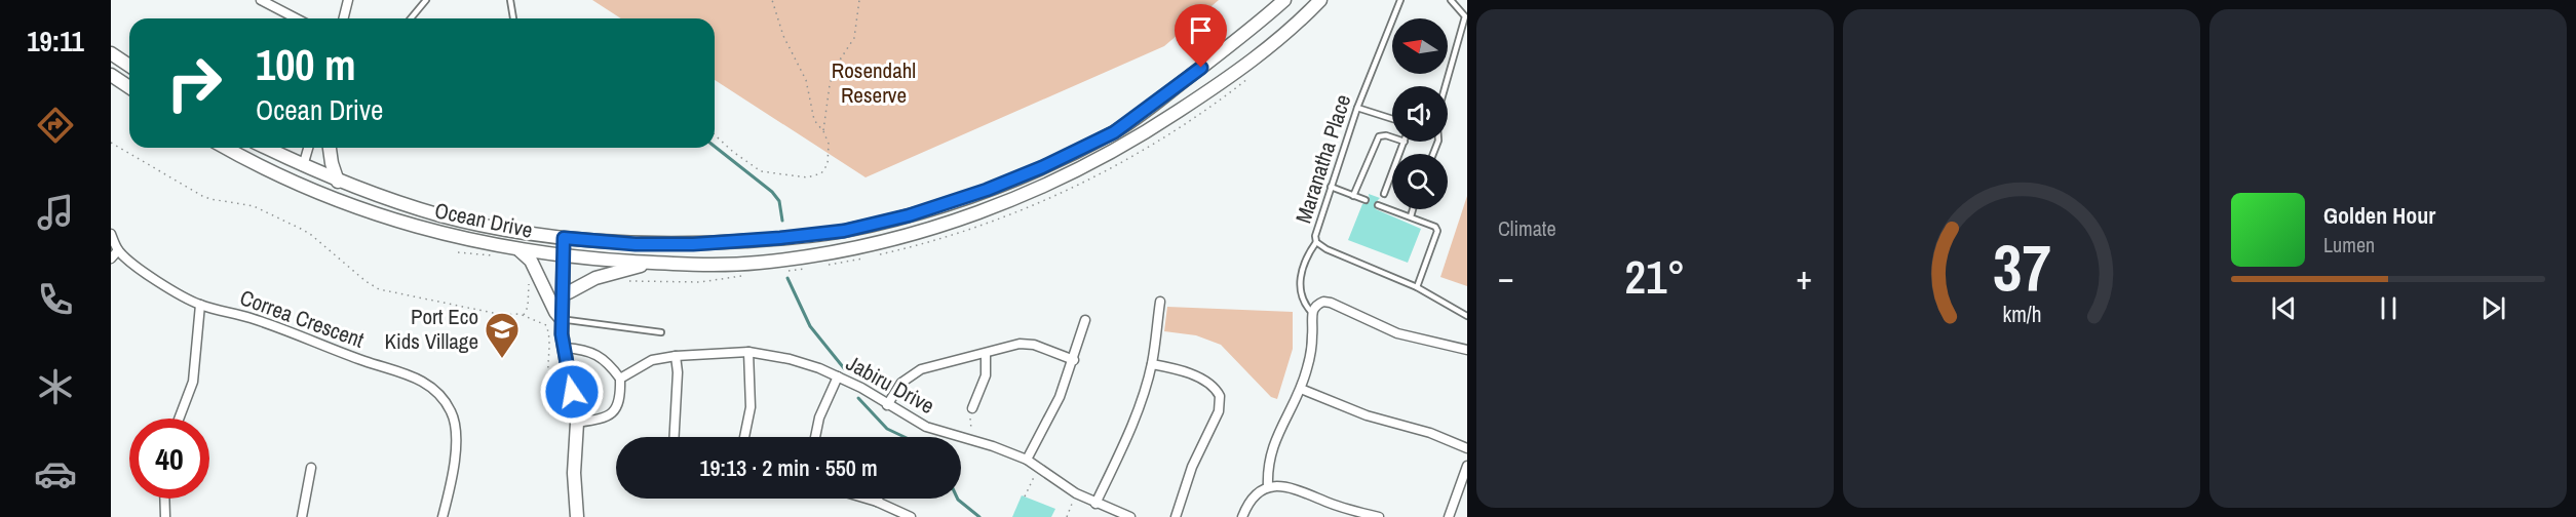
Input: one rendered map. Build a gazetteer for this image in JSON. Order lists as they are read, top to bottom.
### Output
{
  "streets": {
    "main road": ["Ocean Drive"],
    "street": ["Correa Crescent", "Jabiru Drive"],
    "lane": ["Maranatha Place"]
  },
  "parks": ["Rosendahl Reserve"],
  "places": {
    "school or university": ["Port Eco Kids Village"]
  },
  "north": "left",
  "page": {
    "tabs": "19:11",
    "tile": "Climate",
    "turn": ["100 m", "Ocean Drive"],
    "song": ["Golden Hour", "Lumen"],
    "heat": ["−", "21°", "+"],
    "limit": "40",
    "trip": "19:13 · 2 min · 550 m",
    "gauge": ["37", "km/h"]
  }
}
